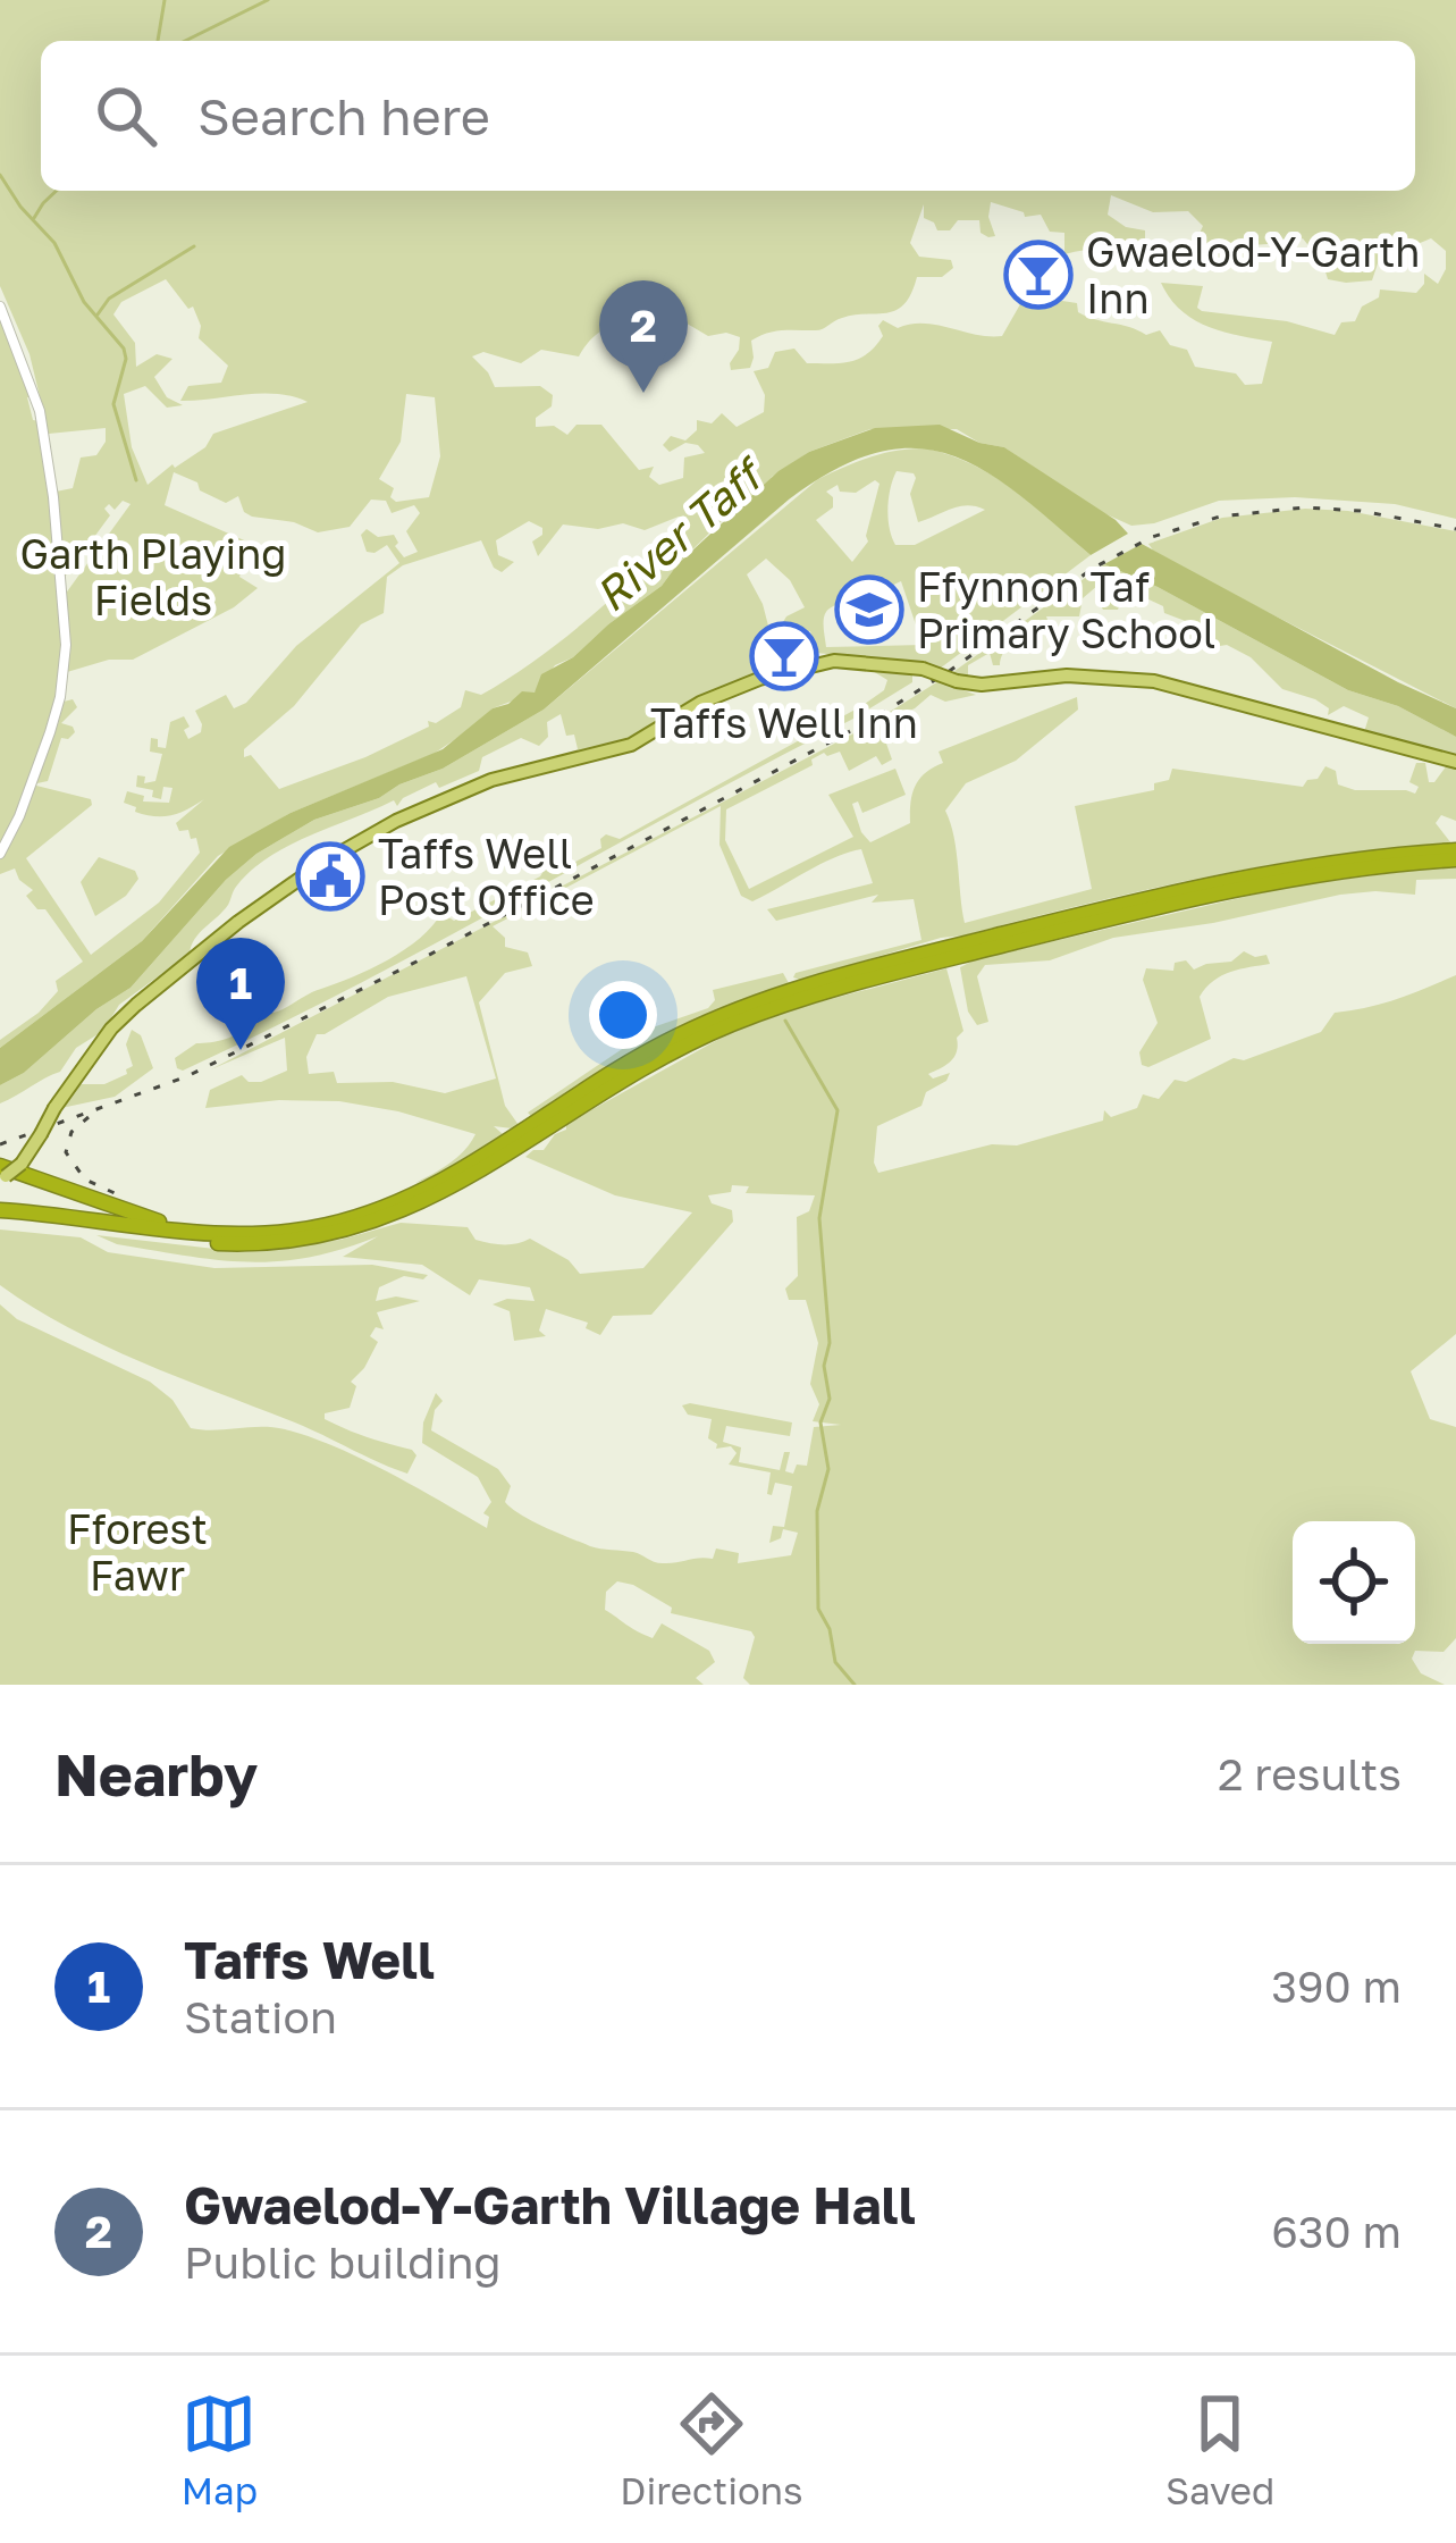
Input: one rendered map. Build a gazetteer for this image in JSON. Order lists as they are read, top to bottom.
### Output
{
  "water": ["River Taff"],
  "parks": ["Garth Playing Fields", "Fforest Fawr"],
  "places": {
    "bar": ["Gwaelod-Y-Garth Inn", "Taffs Well Inn"],
    "school or university": ["Ffynnon Taf Primary School"],
    "public building": ["Taffs Well Post Office"]
  },
  "page": {
    "search": "Search here",
    "pins": ["2", "1"],
    "heading": ["Nearby", "2 results"],
    "list": [
      {
        "mark": "1",
        "name": "Taffs Well",
        "note": "Station",
        "value": "390 m"
      },
      {
        "mark": "2",
        "name": "Gwaelod-Y-Garth Village Hall",
        "note": "Public building",
        "value": "630 m"
      }
    ],
    "nav": ["Map", "Directions", "Saved"]
  }
}
